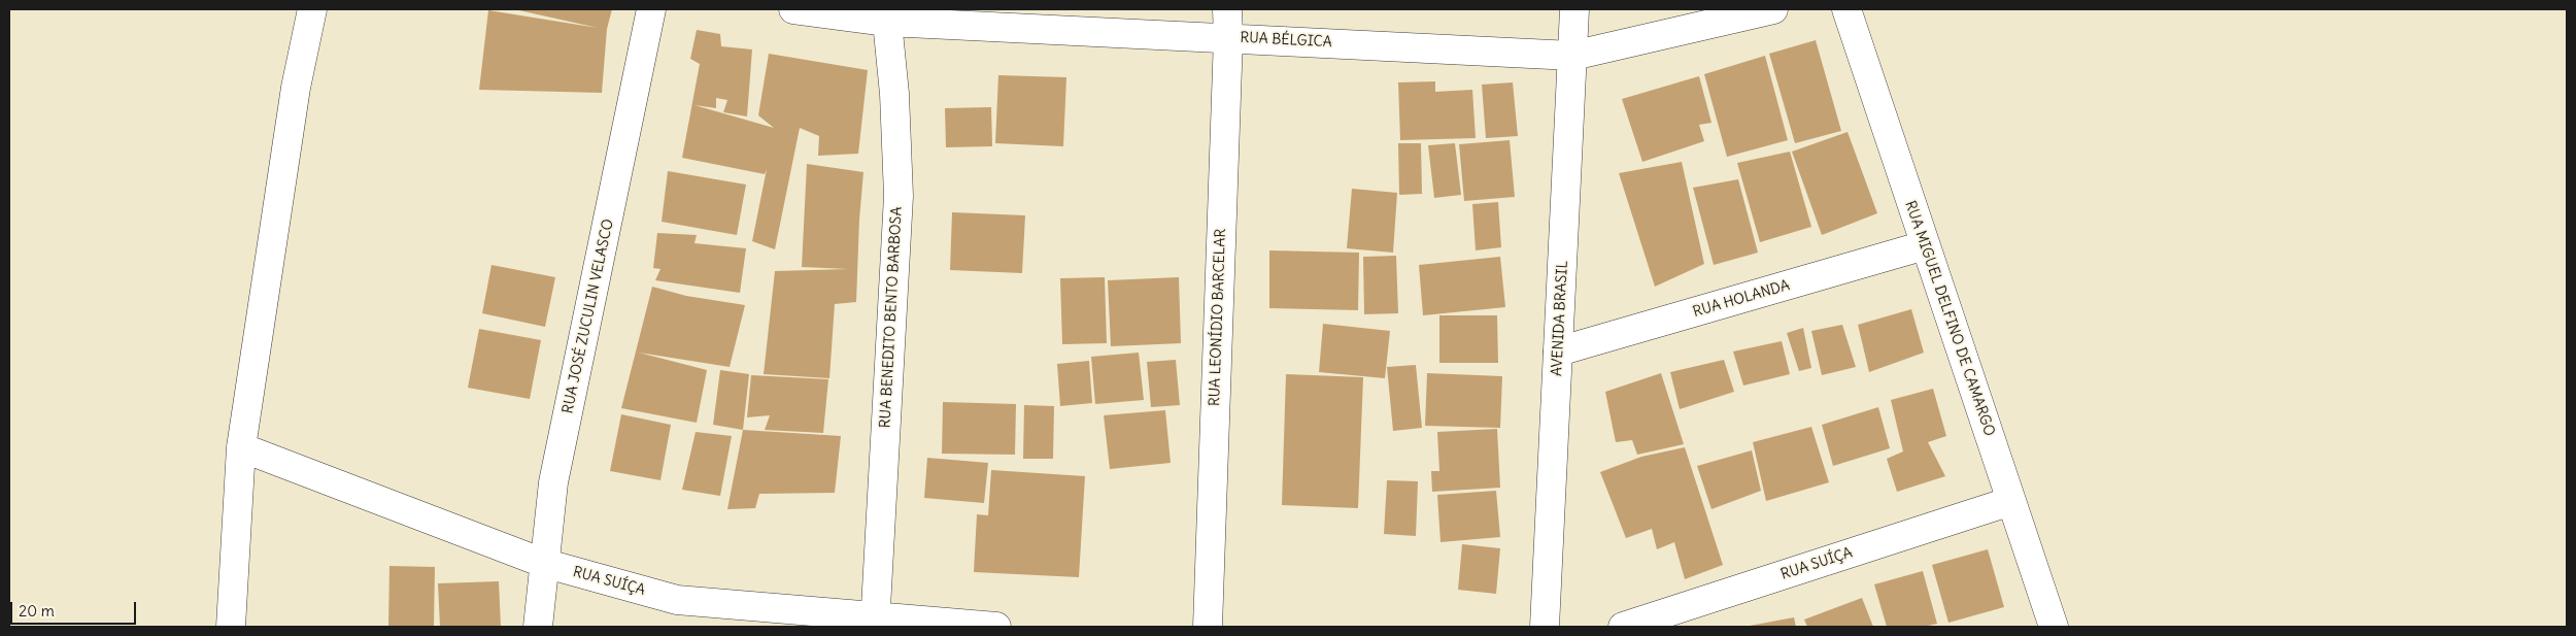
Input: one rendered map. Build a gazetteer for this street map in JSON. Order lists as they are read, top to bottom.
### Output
{
  "streets": {
    "street": [
      "RUA BÉLGICA",
      "RUA HOLANDA",
      "RUA JOSÉ ZUCULIN VELASCO",
      "RUA BENEDITO BENTO BARBOSA",
      "RUA LEONÍDIO BARCELAR",
      "AVENIDA BRASIL",
      "RUA MIGUEL DELFINO DE CAMARGO",
      "RUA SUÍÇA"
    ]
  },
  "crossings": [
    ["RUA BÉLGICA", "RUA BENEDITO BENTO BARBOSA"],
    ["RUA BÉLGICA", "RUA LEONÍDIO BARCELAR"],
    ["RUA BÉLGICA", "AVENIDA BRASIL"],
    ["RUA HOLANDA", "AVENIDA BRASIL"],
    ["RUA HOLANDA", "RUA MIGUEL DELFINO DE CAMARGO"],
    ["RUA JOSÉ ZUCULIN VELASCO", "RUA SUÍÇA"],
    ["RUA BENEDITO BENTO BARBOSA", "RUA SUÍÇA"],
    ["RUA MIGUEL DELFINO DE CAMARGO", "RUA SUÍÇA"]
  ],
  "scale_bar": "20 m"
}
